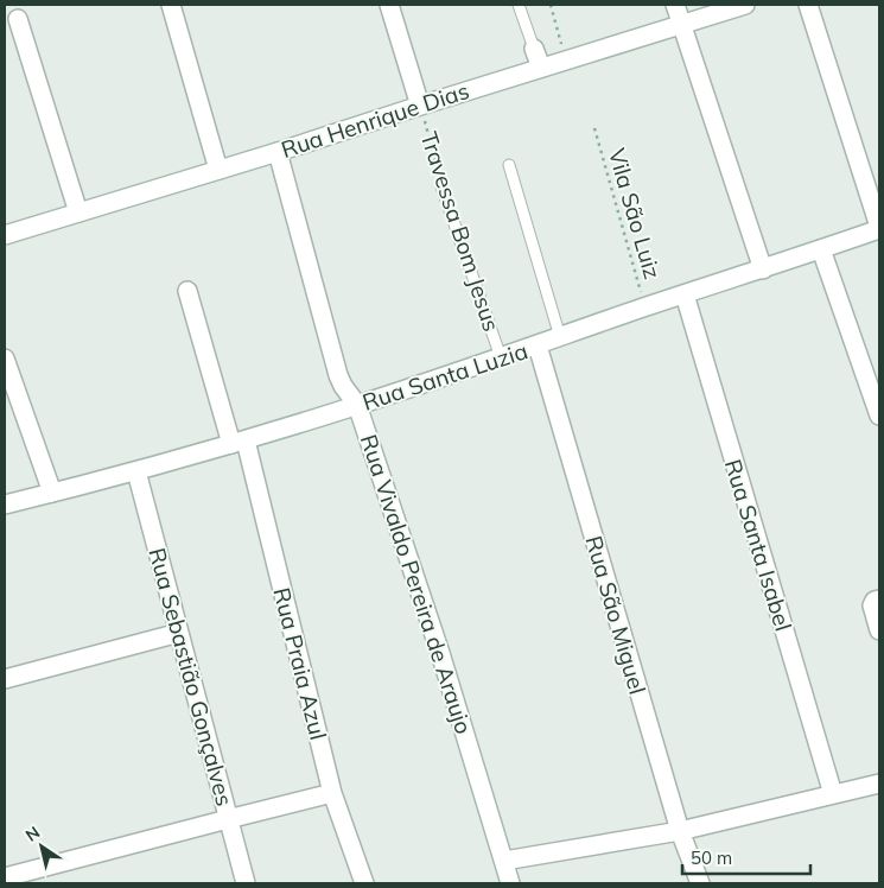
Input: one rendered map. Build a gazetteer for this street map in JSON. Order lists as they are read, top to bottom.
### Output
{
  "streets": {
    "street": [
      "Rua Henrique Dias",
      "Rua Santa Luzia",
      "Rua Santa Isabel",
      "Rua Vivaldo Pereira de Araujo",
      "Rua São Miguel",
      "Rua Praia Azul",
      "Rua Sebastião Gonçalves"
    ],
    "lane": ["Travessa Bom Jesus"],
    "path": ["Vila São Luiz"]
  },
  "crossings": [
    ["Rua Henrique Dias", "Travessa Bom Jesus"],
    ["Rua Henrique Dias", "Rua Vivaldo Pereira de Araujo"],
    ["Vila São Luiz", "Rua Santa Luzia"],
    ["Travessa Bom Jesus", "Rua Santa Luzia"],
    ["Rua Santa Luzia", "Rua Santa Isabel"],
    ["Rua Santa Luzia", "Rua Vivaldo Pereira de Araujo"],
    ["Rua Santa Luzia", "Rua São Miguel"],
    ["Rua Santa Luzia", "Rua Praia Azul"],
    ["Rua Santa Luzia", "Rua Sebastião Gonçalves"]
  ],
  "scale_bar": "50 m",
  "north": "top left"
}
